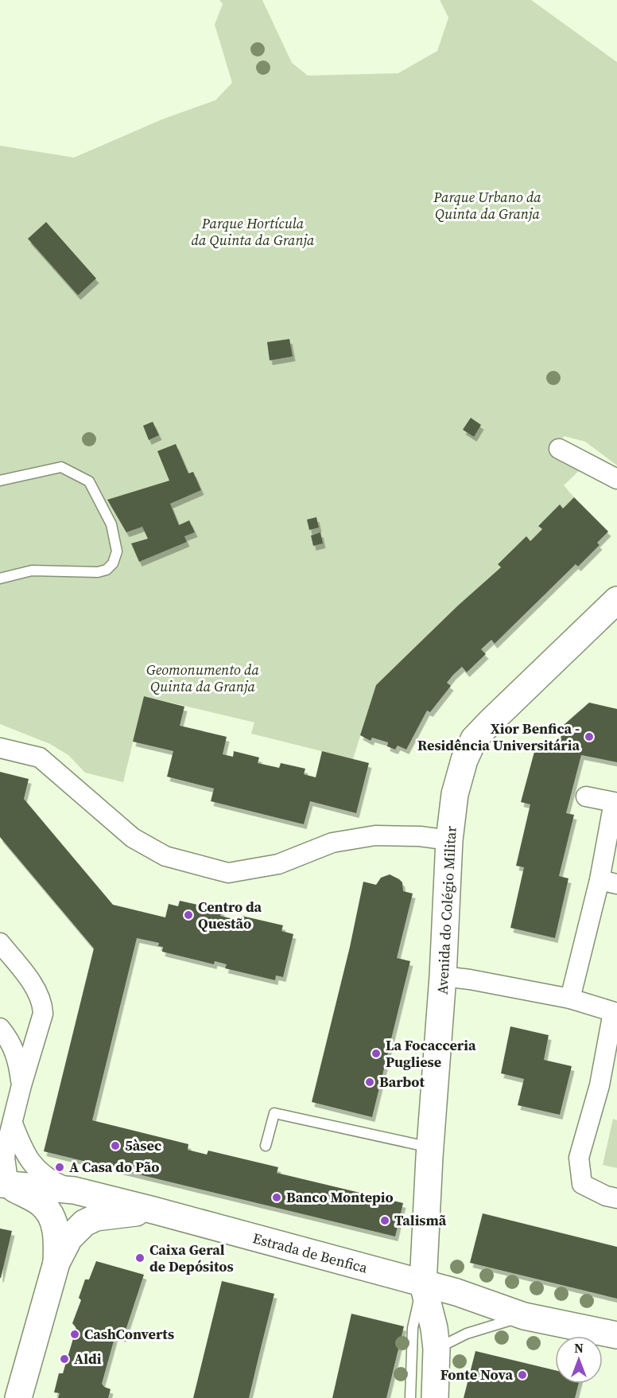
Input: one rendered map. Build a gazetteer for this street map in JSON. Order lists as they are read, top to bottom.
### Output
{
  "streets": {
    "street": ["Avenida do Colégio Militar", "Estrada de Benfica"]
  },
  "crossings": [
    ["Avenida do Colégio Militar", "Estrada de Benfica"]
  ],
  "parks": ["Parque Urbano da Quinta da Granja", "Parque Hortícula da Quinta da Granja", "Geomonumento da Quinta da Granja"],
  "places": [
    "Xior Benfica - Residência Universitária",
    "Centro da Questão",
    "La Focacceria Pugliese",
    "Barbot",
    "5àsec",
    "A Casa do Pão",
    "Banco Montepio",
    "Talismã",
    "Caixa Geral de Depósitos",
    "CashConverts",
    "Aldi",
    "Fonte Nova"
  ],
  "north": "top"
}
